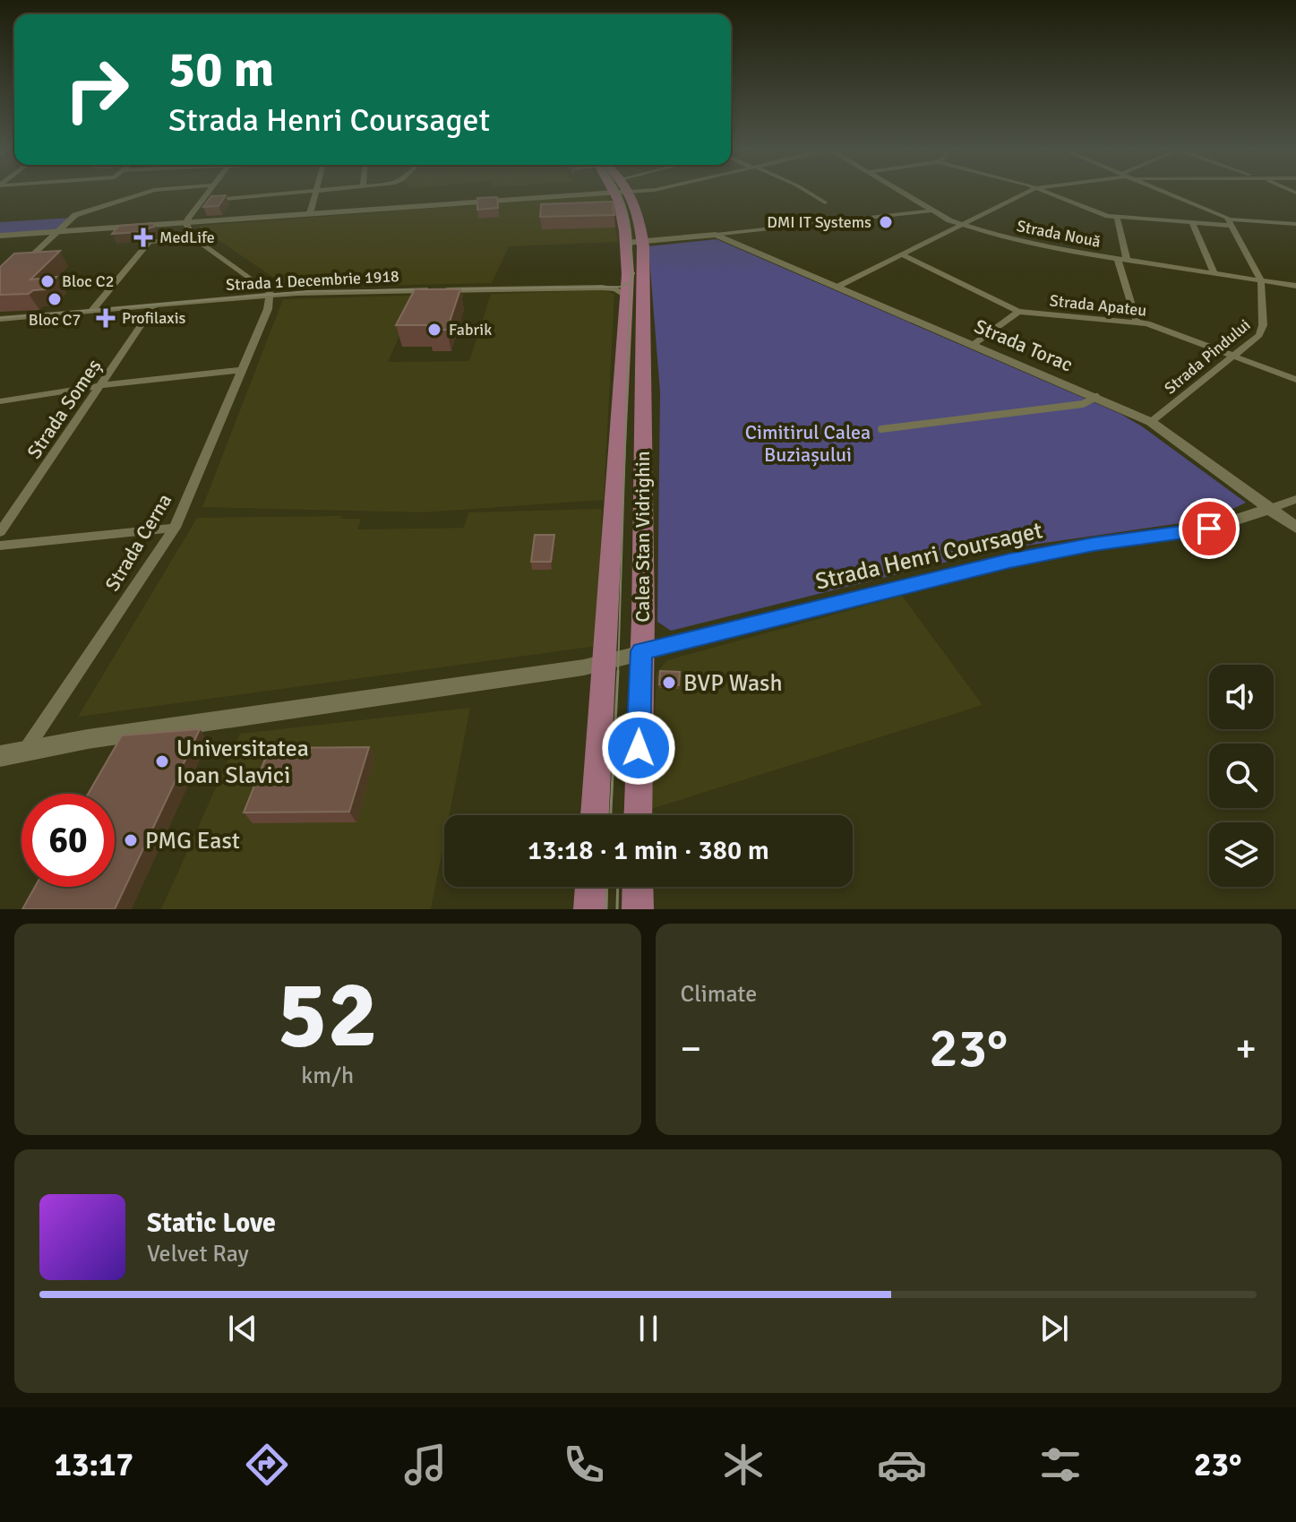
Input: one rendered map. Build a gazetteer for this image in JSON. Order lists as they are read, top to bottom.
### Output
{
  "streets": {
    "main road": ["Calea Stan Vidrighin"],
    "street": [
      "Strada Nouă",
      "Strada 1 Decembrie 1918",
      "Strada Apateu",
      "Strada Torac",
      "Strada Pindului",
      "Strada Someș",
      "Strada Cerna",
      "Strada Henri Coursaget"
    ]
  },
  "crossings": [
    ["Strada Nouă", "Strada Pindului"],
    ["Strada 1 Decembrie 1918", "Strada Someș"],
    ["Strada 1 Decembrie 1918", "Calea Stan Vidrighin"],
    ["Strada 1 Decembrie 1918", "Strada Cerna"],
    ["Strada Apateu", "Strada Pindului"],
    ["Strada Torac", "Strada Pindului"],
    ["Strada Torac", "Strada Henri Coursaget"],
    ["Calea Stan Vidrighin", "Strada Henri Coursaget"],
    ["Strada Cerna", "Strada Henri Coursaget"]
  ],
  "parks": ["Cimitirul Calea Buziașului"],
  "places": {
    "other": [
      "DMI IT Systems",
      "Bloc C2",
      "Bloc C7",
      "Fabrik",
      "BVP Wash",
      "Universitatea Ioan Slavici",
      "PMG East"
    ],
    "health": ["MedLife", "Profilaxis"]
  },
  "page": {
    "turn": ["50 m", "Strada Henri Coursaget"],
    "limit": "60",
    "trip": "13:18 · 1 min · 380 m",
    "tile": [
      ["52", "km/h"],
      "Climate"
    ],
    "heat": ["−", "23°", "+"],
    "song": ["Static Love", "Velvet Ray"],
    "tabs": ["13:17", "23°"]
  }
}
